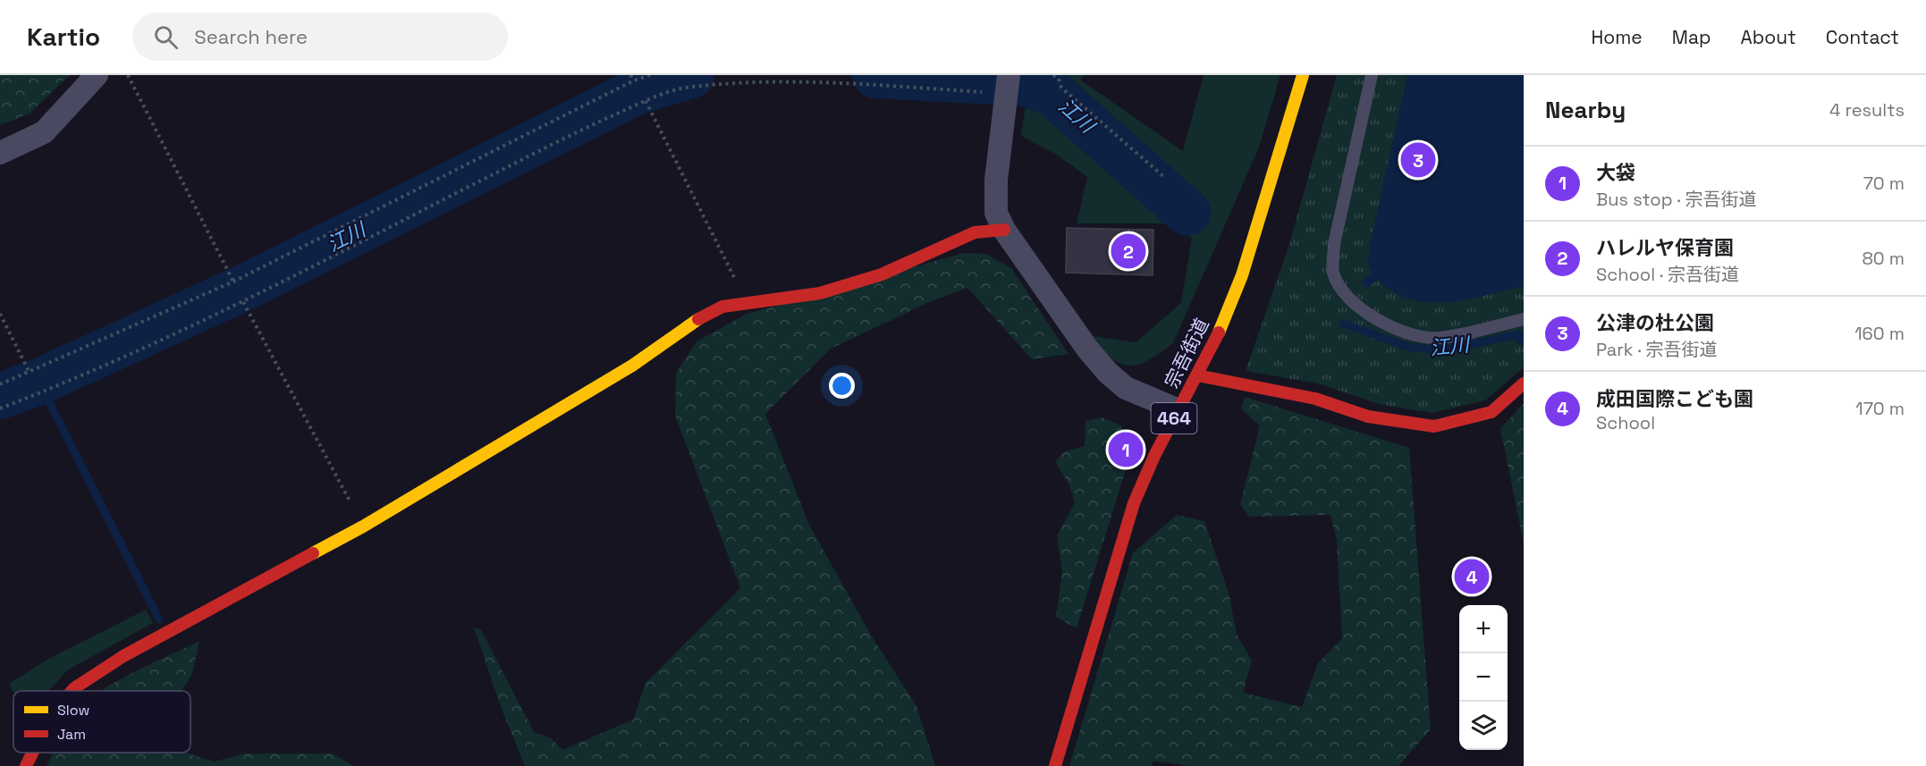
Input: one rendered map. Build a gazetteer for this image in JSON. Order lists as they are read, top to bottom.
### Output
{
  "streets": {
    "main road": ["宗吾街道", "464"]
  },
  "water": ["江川"],
  "legend": ["Slow", "Jam"],
  "page": {
    "header": "Kartio",
    "search": "Search here",
    "nav": [
      "Home",
      "Map",
      "About",
      "Contact"
    ],
    "heading": ["Nearby", "4 results"],
    "pins": [
      "3",
      "2",
      "1",
      "4"
    ],
    "list": [
      {
        "mark": "1",
        "name": "大袋",
        "note": "Bus stop · 宗吾街道",
        "value": "70 m"
      },
      {
        "mark": "2",
        "name": "ハレルヤ保育園",
        "note": "School · 宗吾街道",
        "value": "80 m"
      },
      {
        "mark": "3",
        "name": "公津の杜公園",
        "note": "Park · 宗吾街道",
        "value": "160 m"
      },
      {
        "mark": "4",
        "name": "成田国際こども園",
        "note": "School",
        "value": "170 m"
      }
    ],
    "map_buttons": ["+", "−"]
  }
}
